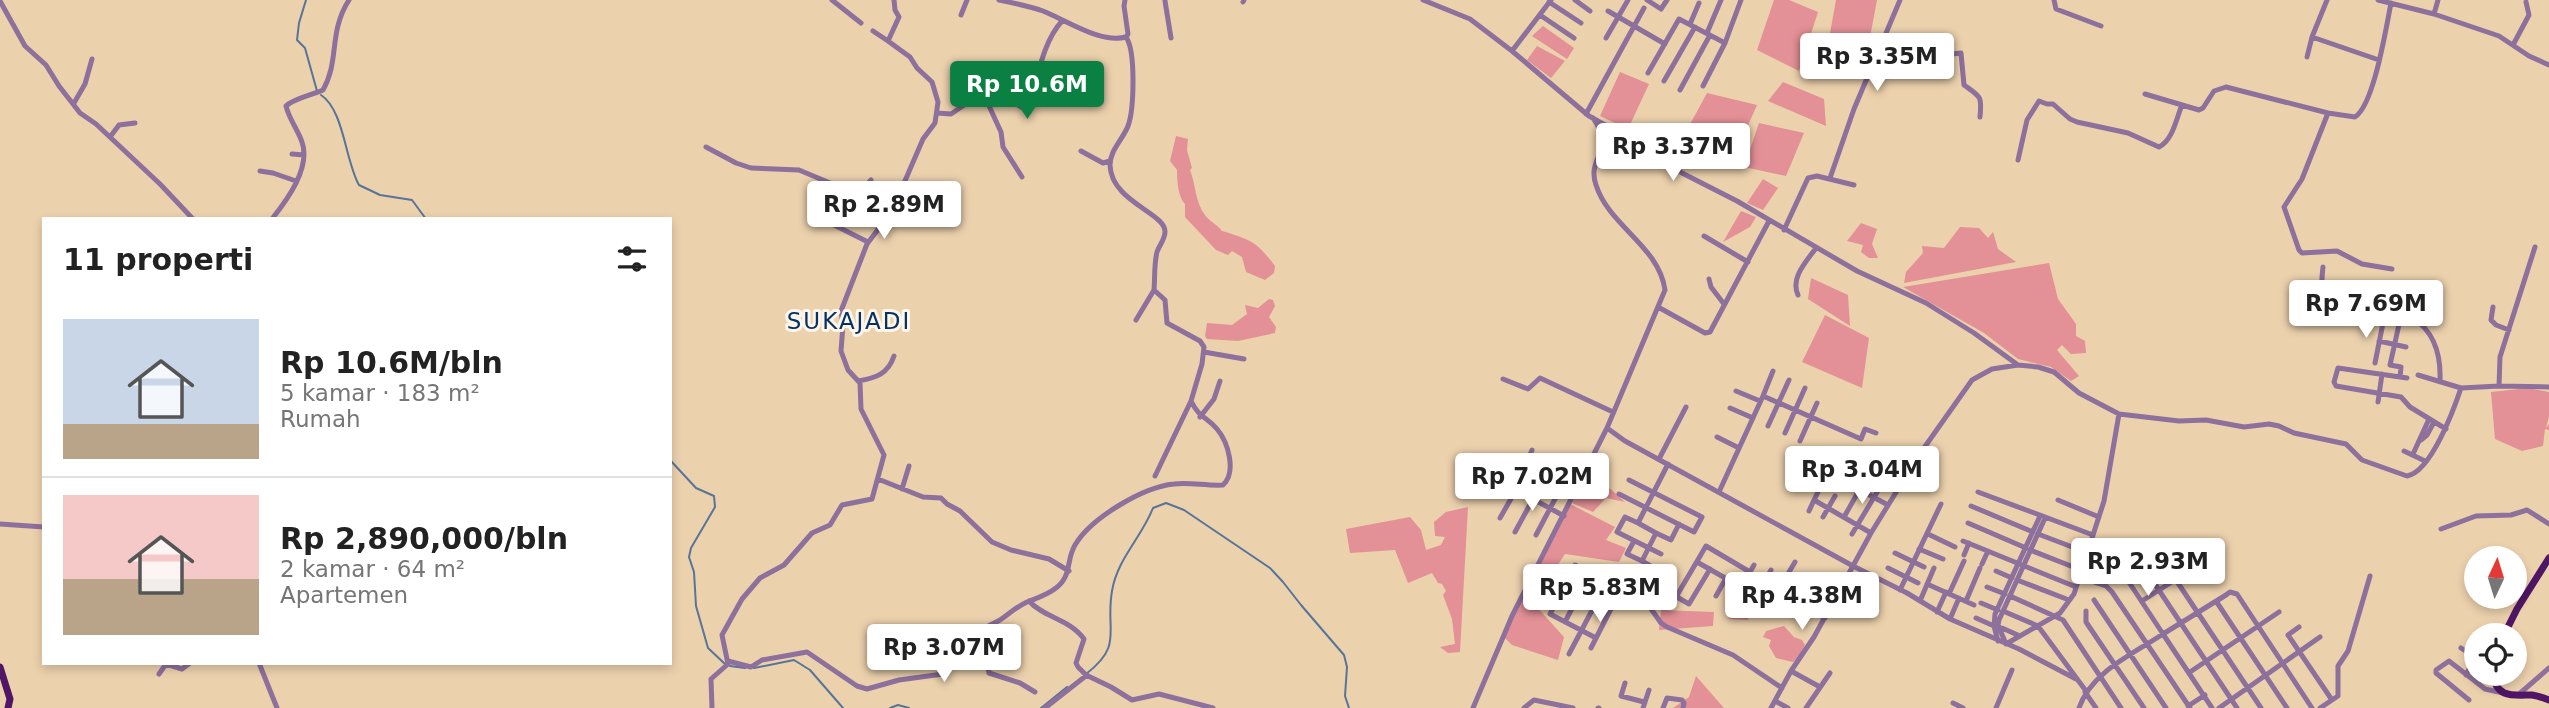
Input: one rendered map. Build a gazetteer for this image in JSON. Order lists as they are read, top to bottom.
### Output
{
  "districts": ["SUKAJADI"],
  "north": "top",
  "page": {
    "price": [
      "Rp 3.35M",
      "Rp 10.6M",
      "Rp 3.37M",
      "Rp 2.89M",
      "Rp 7.69M",
      "Rp 3.04M",
      "Rp 7.02M",
      "Rp 2.93M",
      "Rp 5.83M",
      "Rp 4.38M",
      "Rp 3.07M"
    ],
    "heading": "11 properti",
    "list": [
      {
        "name": "Rp 10.6M/bln",
        "note": "5 kamar · 183 m² · Rumah"
      },
      {
        "name": "Rp 2,890,000/bln",
        "note": "2 kamar · 64 m² · Apartemen"
      }
    ]
  }
}
